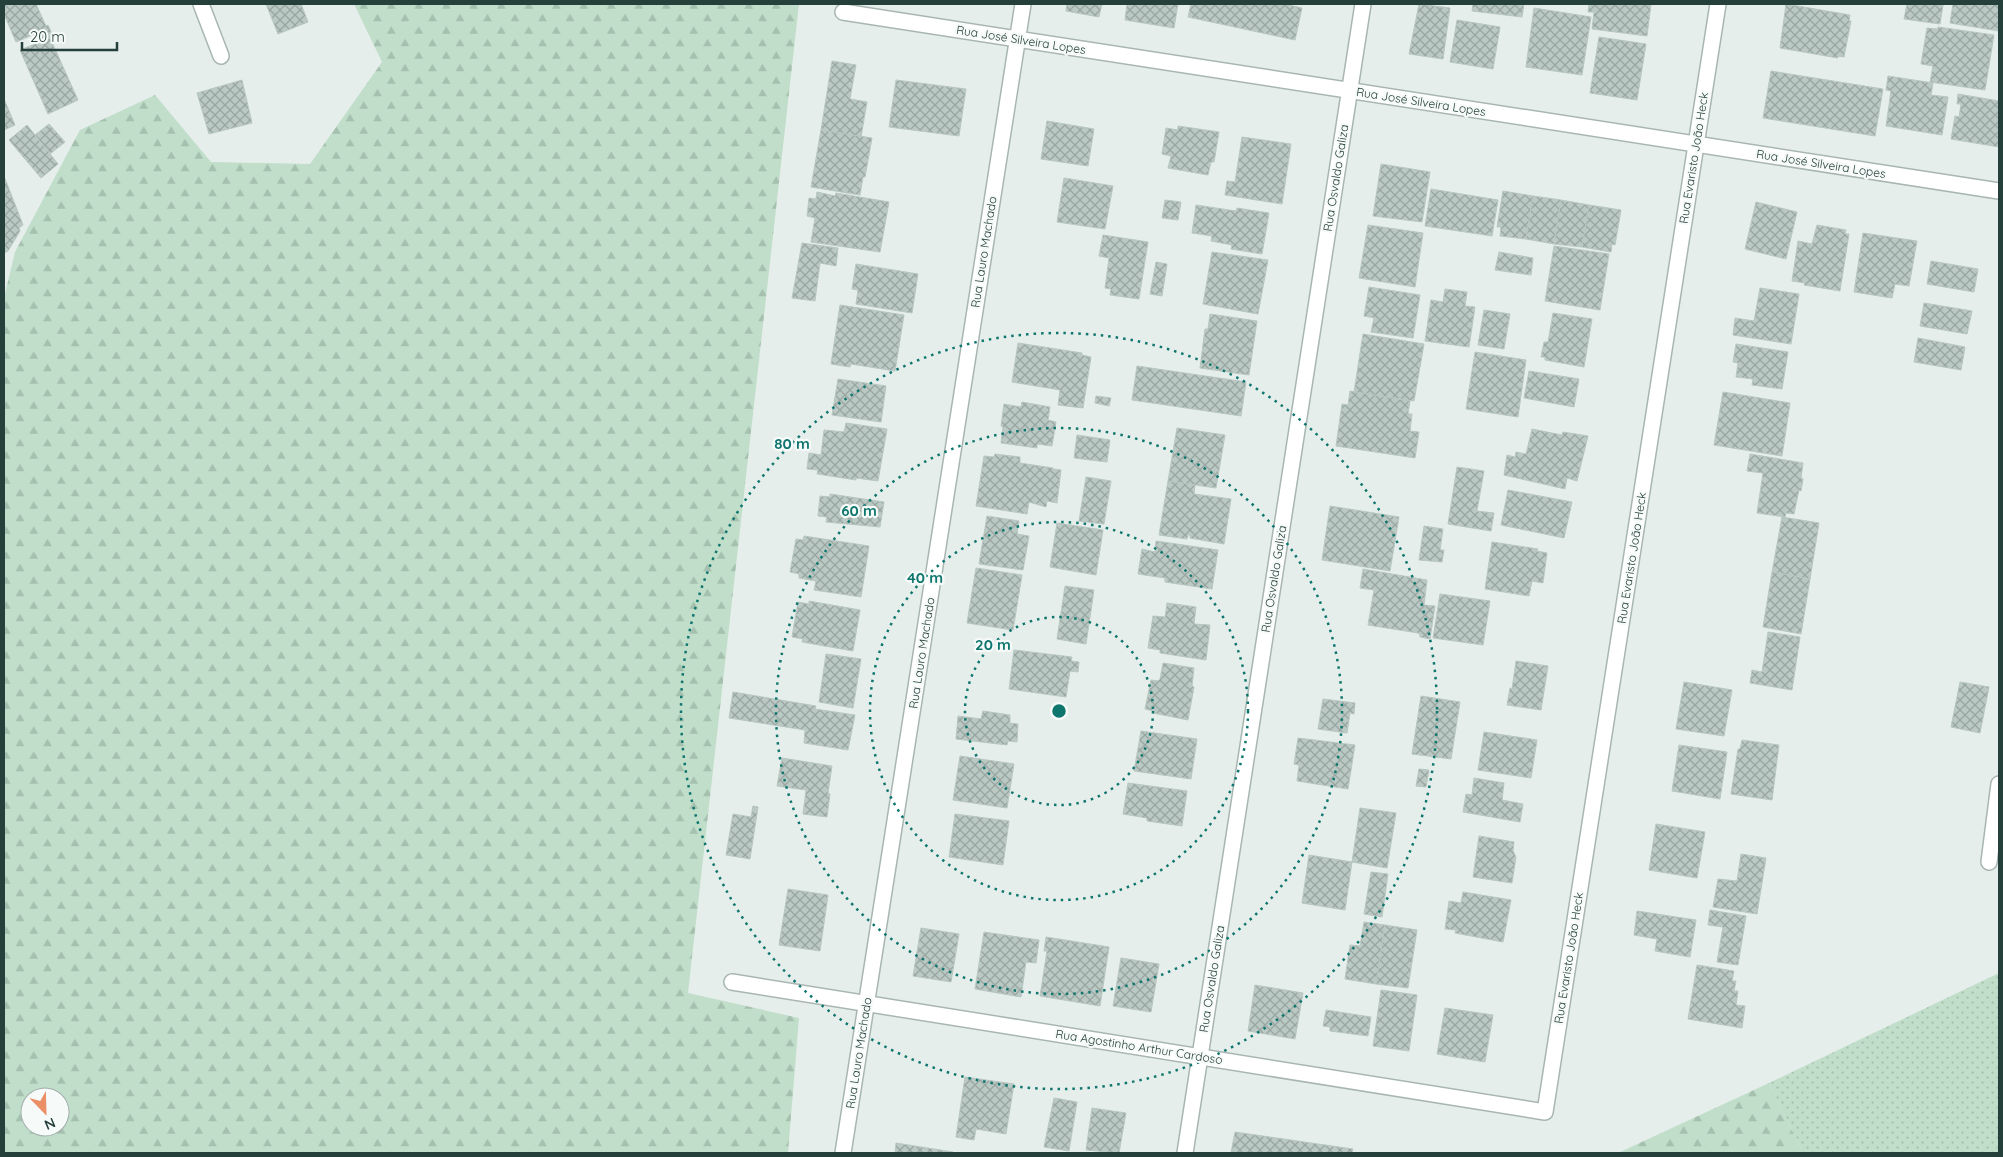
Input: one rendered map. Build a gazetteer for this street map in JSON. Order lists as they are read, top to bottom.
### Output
{
  "streets": {
    "street": [
      "Rua José Silveira Lopes",
      "Rua Evaristo João Heck",
      "Rua Osvaldo Galiza",
      "Rua Lauro Machado",
      "Rua Agostinho Arthur Cardoso"
    ]
  },
  "crossings": [
    ["Rua José Silveira Lopes", "Rua Evaristo João Heck"],
    ["Rua José Silveira Lopes", "Rua Osvaldo Galiza"],
    ["Rua José Silveira Lopes", "Rua Lauro Machado"],
    ["Rua Evaristo João Heck", "Rua Agostinho Arthur Cardoso"],
    ["Rua Osvaldo Galiza", "Rua Agostinho Arthur Cardoso"],
    ["Rua Lauro Machado", "Rua Agostinho Arthur Cardoso"]
  ],
  "scale_bar": "20 m",
  "north": "bottom right",
  "rings": [
    "80 m",
    "60 m",
    "40 m",
    "20 m"
  ]
}
